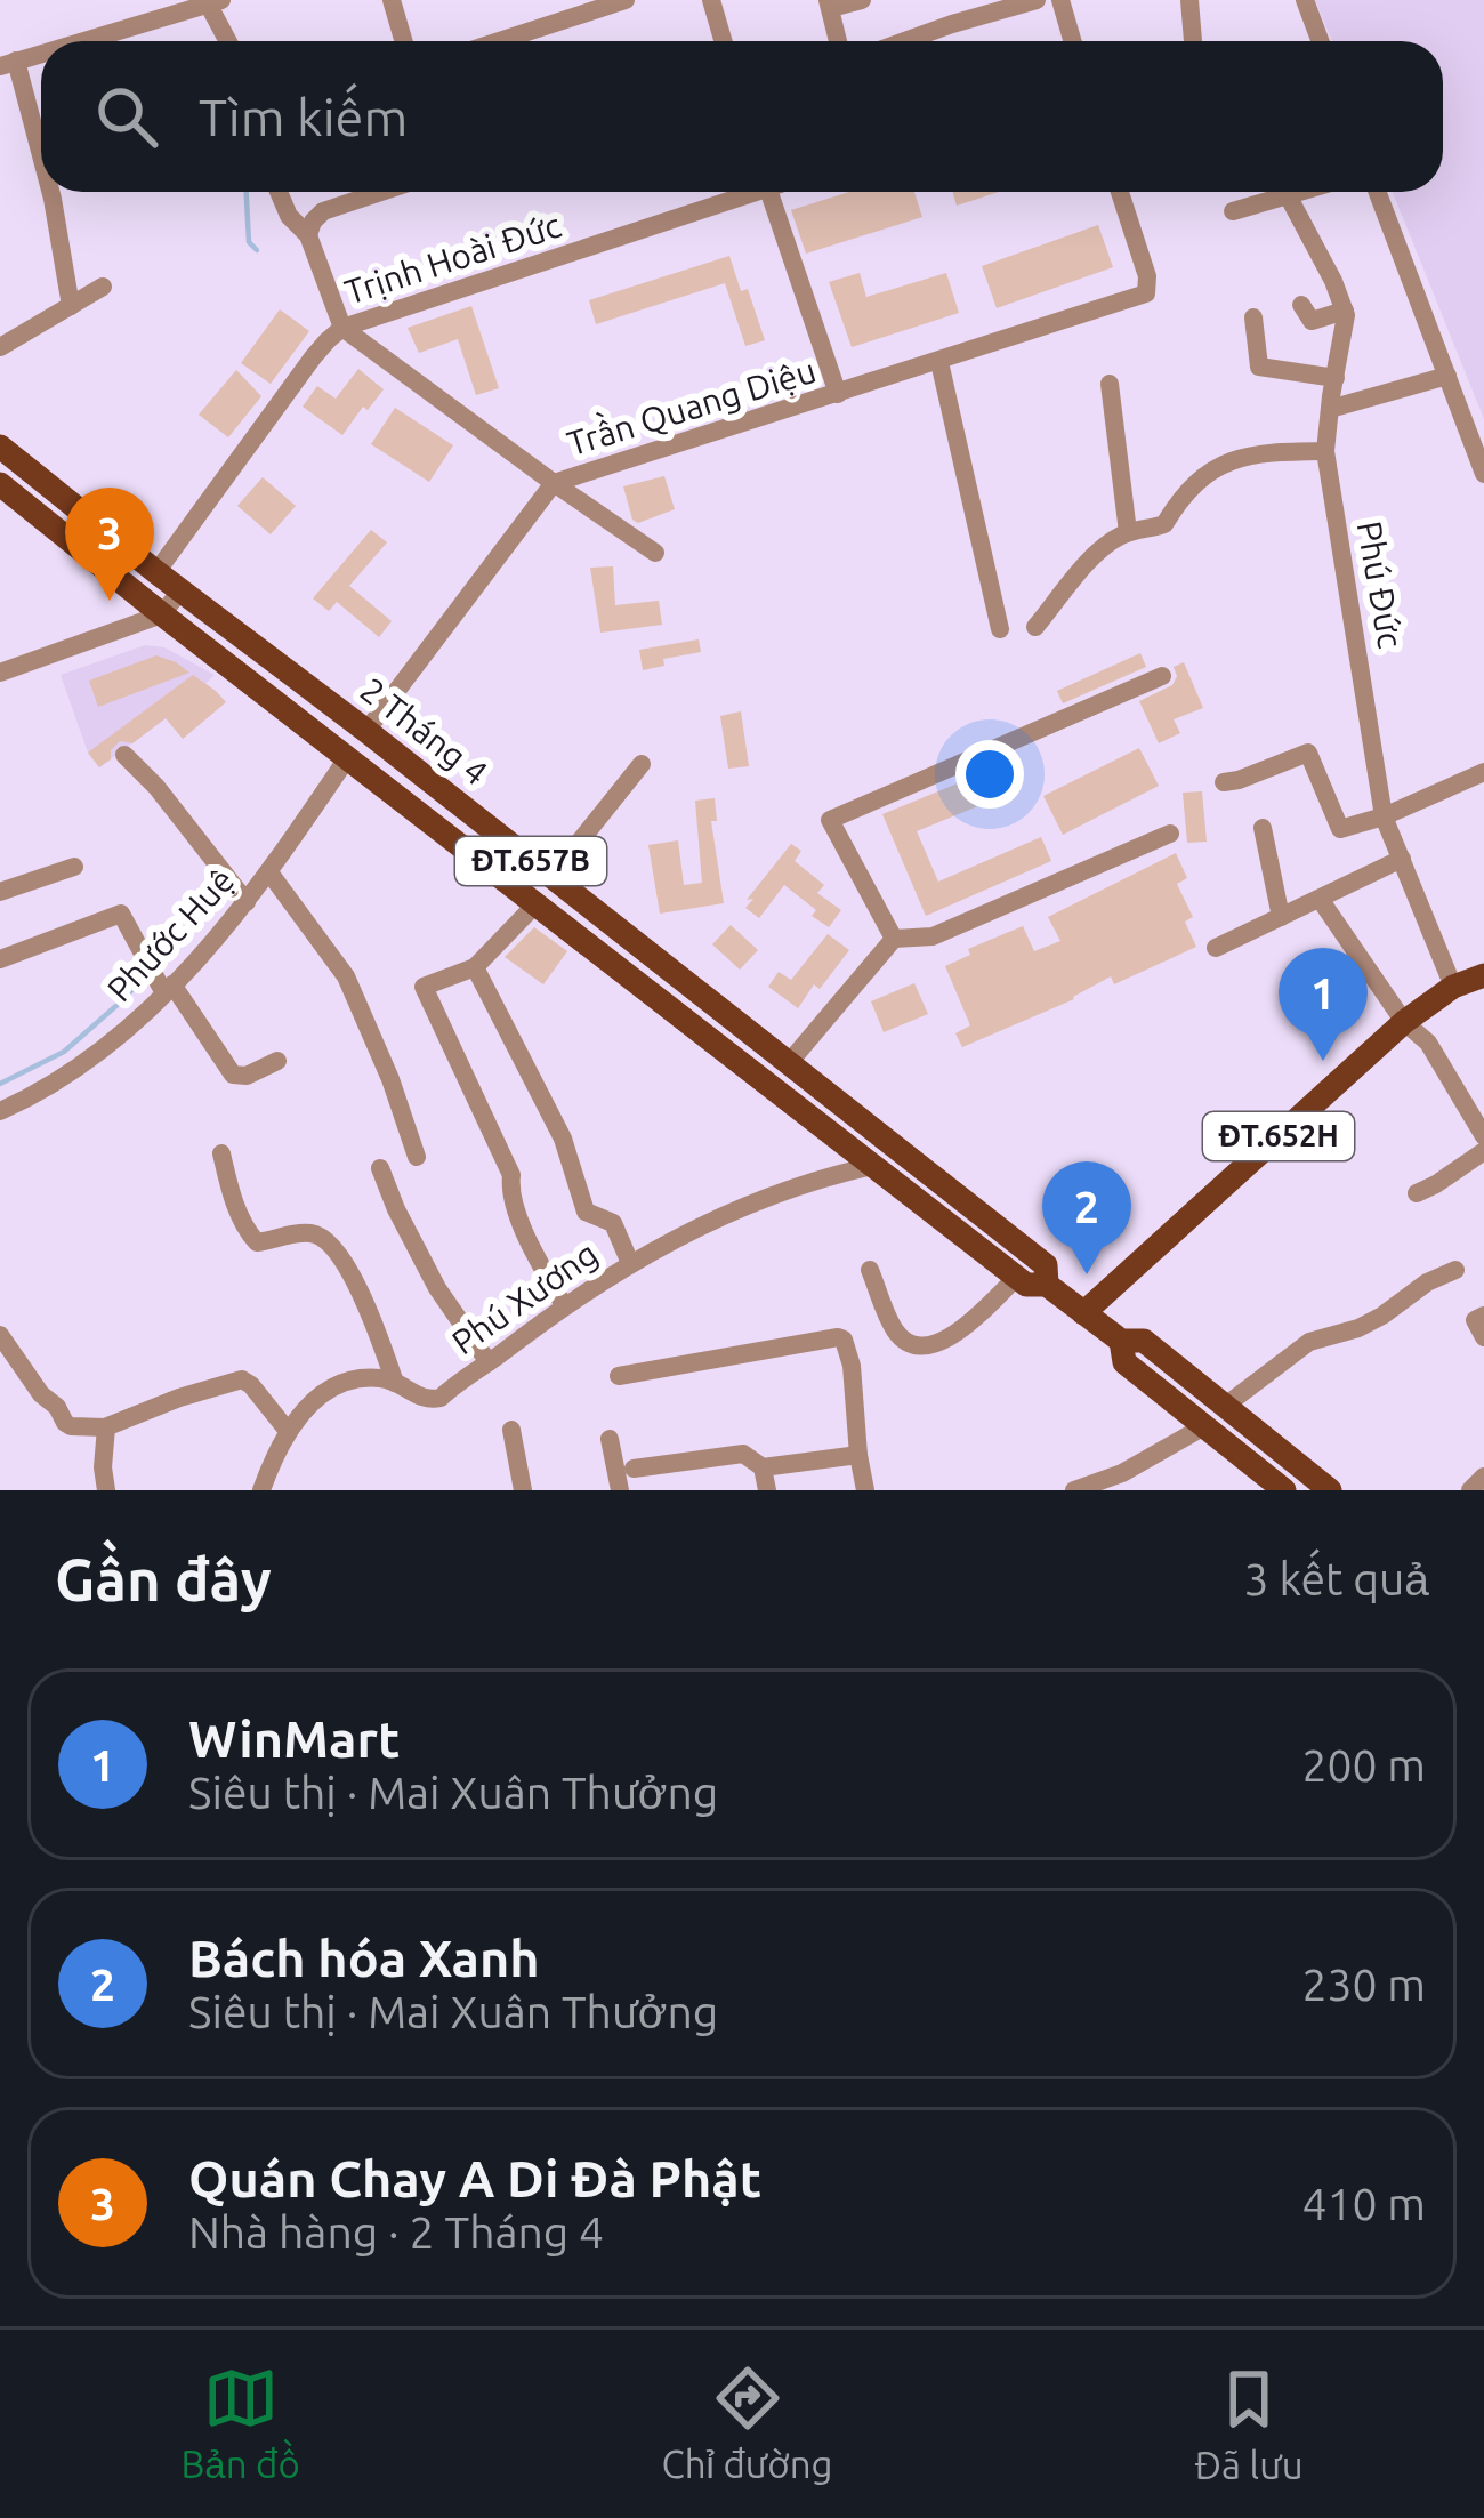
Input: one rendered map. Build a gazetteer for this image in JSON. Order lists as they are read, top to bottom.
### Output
{
  "streets": {
    "main road": ["2 Tháng 4", "ĐT.657B", "ĐT.652H"],
    "street": [
      "Trịnh Hoài Đức",
      "Trần Quang Diệu",
      "Phú Đức",
      "Phước Huệ",
      "Phú Xương"
    ]
  },
  "crossings": [
    ["Trịnh Hoài Đức", "2 Tháng 4"],
    ["Trần Quang Diệu", "2 Tháng 4"],
    ["Phú Đức", "ĐT.652H"],
    ["2 Tháng 4", "Phước Huệ"],
    ["2 Tháng 4", "ĐT.652H"],
    ["2 Tháng 4", "Phú Xương"]
  ],
  "page": {
    "search": "Tìm kiếm",
    "pins": ["3", "1", "2"],
    "heading": ["Gần đây", "3 kết quả"],
    "list": [
      {
        "mark": "1",
        "name": "WinMart",
        "note": "Siêu thị · Mai Xuân Thưởng",
        "value": "200 m"
      },
      {
        "mark": "2",
        "name": "Bách hóa Xanh",
        "note": "Siêu thị · Mai Xuân Thưởng",
        "value": "230 m"
      },
      {
        "mark": "3",
        "name": "Quán Chay A Di Đà Phật",
        "note": "Nhà hàng · 2 Tháng 4",
        "value": "410 m"
      }
    ],
    "nav": ["Bản đồ", "Chỉ đường", "Đã lưu"]
  }
}
